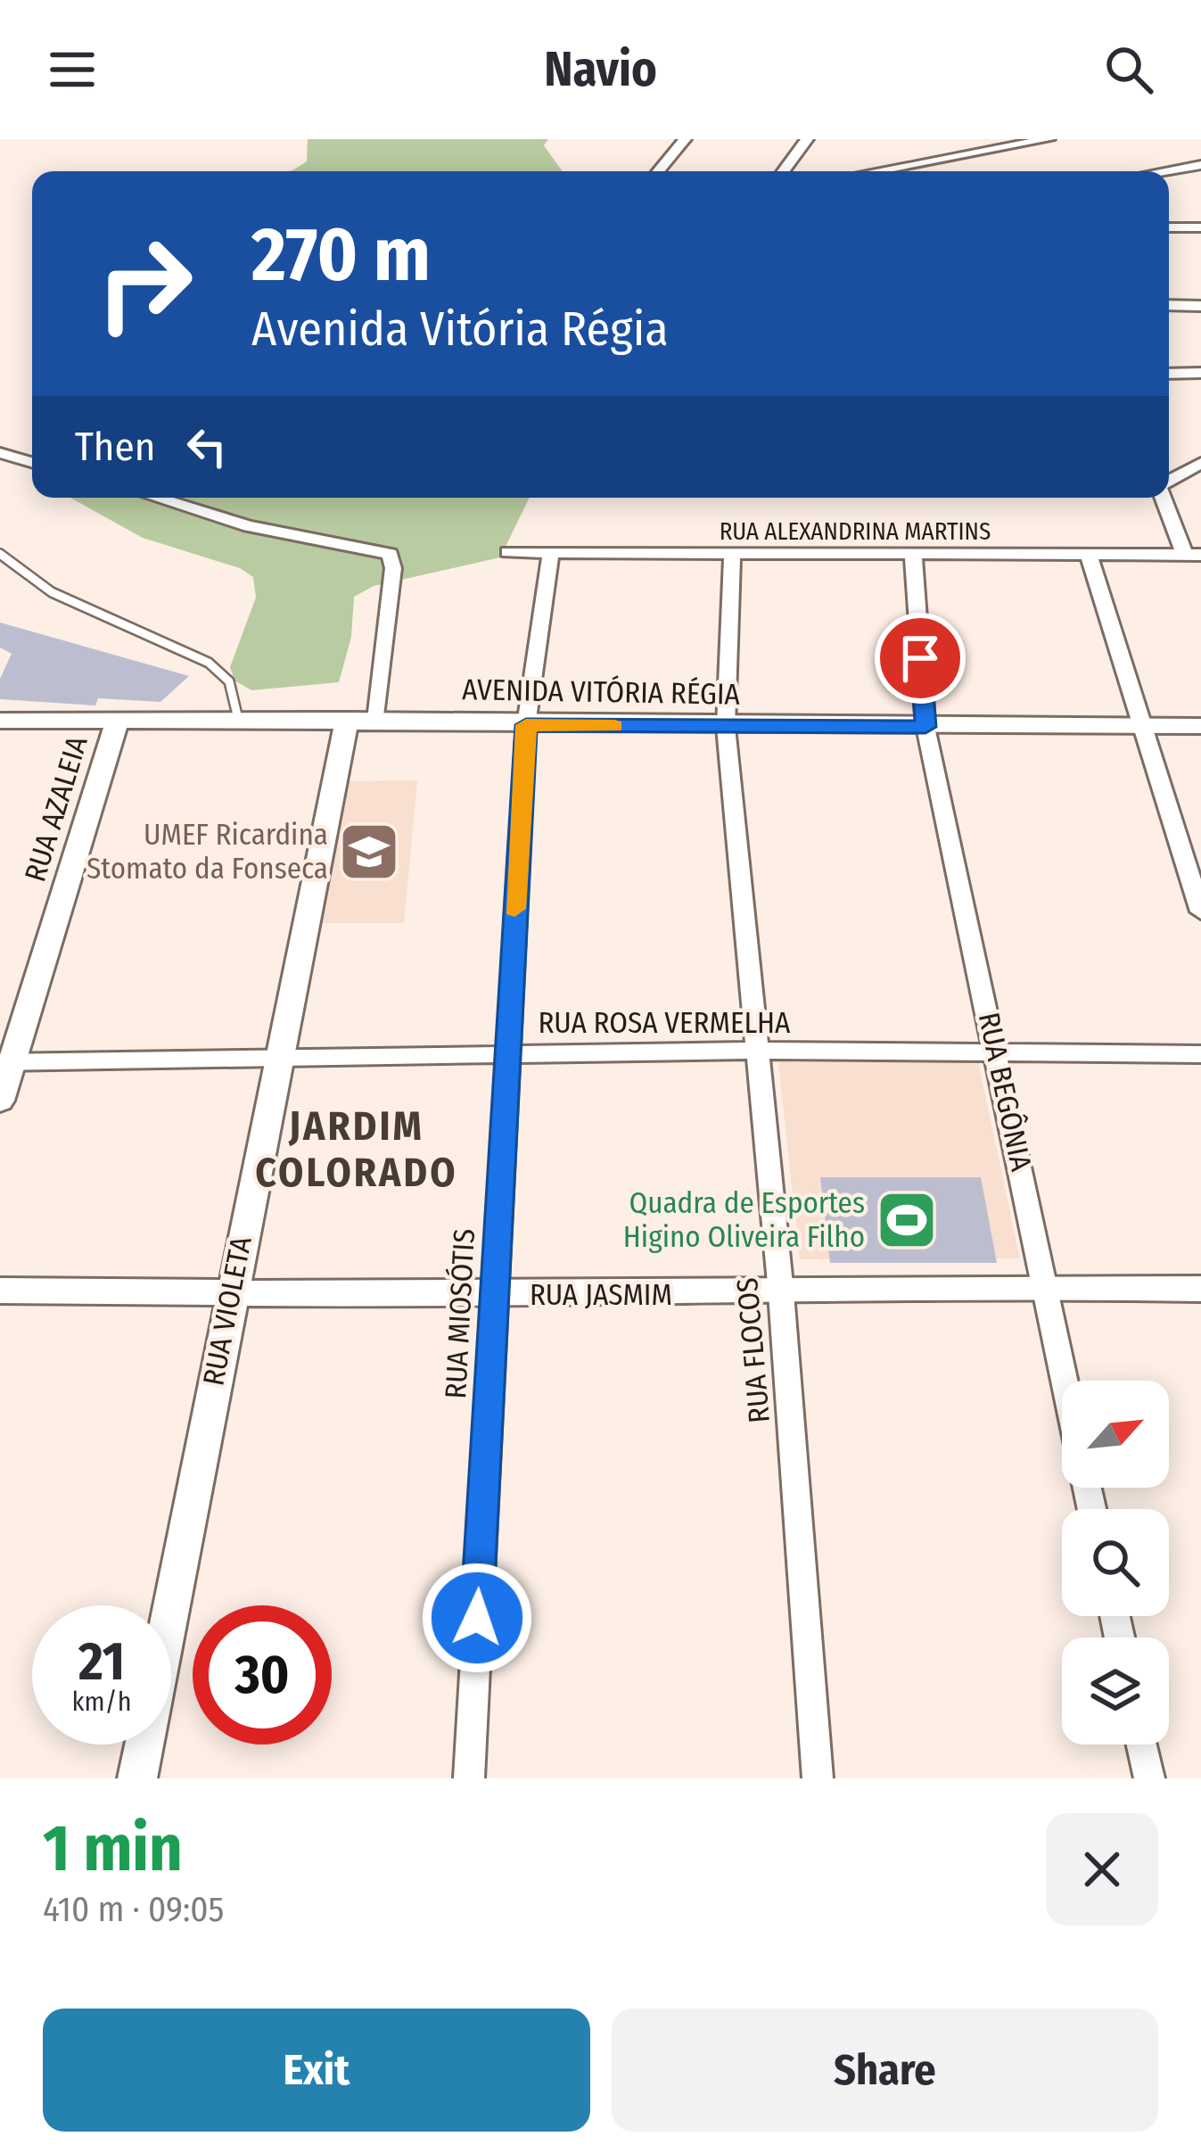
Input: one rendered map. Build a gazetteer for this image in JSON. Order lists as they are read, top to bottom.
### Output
{
  "streets": {
    "street": [
      "RUA ALEXANDRINA MARTINS",
      "AVENIDA VITÓRIA RÉGIA",
      "RUA AZALEIA",
      "RUA ROSA VERMELHA",
      "RUA BEGÔNIA",
      "RUA JASMIM",
      "RUA VIOLETA",
      "RUA MIOSÓTIS",
      "RUA FLOCOS"
    ]
  },
  "crossings": [
    ["RUA ALEXANDRINA MARTINS", "RUA BEGÔNIA"],
    ["RUA ALEXANDRINA MARTINS", "RUA MIOSÓTIS"],
    ["RUA ALEXANDRINA MARTINS", "RUA FLOCOS"],
    ["AVENIDA VITÓRIA RÉGIA", "RUA AZALEIA"],
    ["AVENIDA VITÓRIA RÉGIA", "RUA BEGÔNIA"],
    ["AVENIDA VITÓRIA RÉGIA", "RUA VIOLETA"],
    ["AVENIDA VITÓRIA RÉGIA", "RUA MIOSÓTIS"],
    ["AVENIDA VITÓRIA RÉGIA", "RUA FLOCOS"],
    ["RUA AZALEIA", "RUA ROSA VERMELHA"],
    ["RUA ROSA VERMELHA", "RUA BEGÔNIA"],
    ["RUA ROSA VERMELHA", "RUA VIOLETA"],
    ["RUA ROSA VERMELHA", "RUA MIOSÓTIS"],
    ["RUA ROSA VERMELHA", "RUA FLOCOS"],
    ["RUA BEGÔNIA", "RUA JASMIM"],
    ["RUA JASMIM", "RUA VIOLETA"],
    ["RUA JASMIM", "RUA MIOSÓTIS"],
    ["RUA JASMIM", "RUA FLOCOS"]
  ],
  "districts": ["JARDIM COLORADO"],
  "places": {
    "school or university": ["UMEF Ricardina Stomato da Fonseca"],
    "sports": ["Quadra de Esportes Higino Oliveira Filho"]
  },
  "north": "top right",
  "page": {
    "header": "Navio",
    "turn": ["270 m", "Avenida Vitória Régia"],
    "then": "Then",
    "speed": "21 km/h",
    "limit": "30",
    "heading": ["1 min", "410 m · 09:05"],
    "buttons": ["Exit", "Share"]
  }
}
